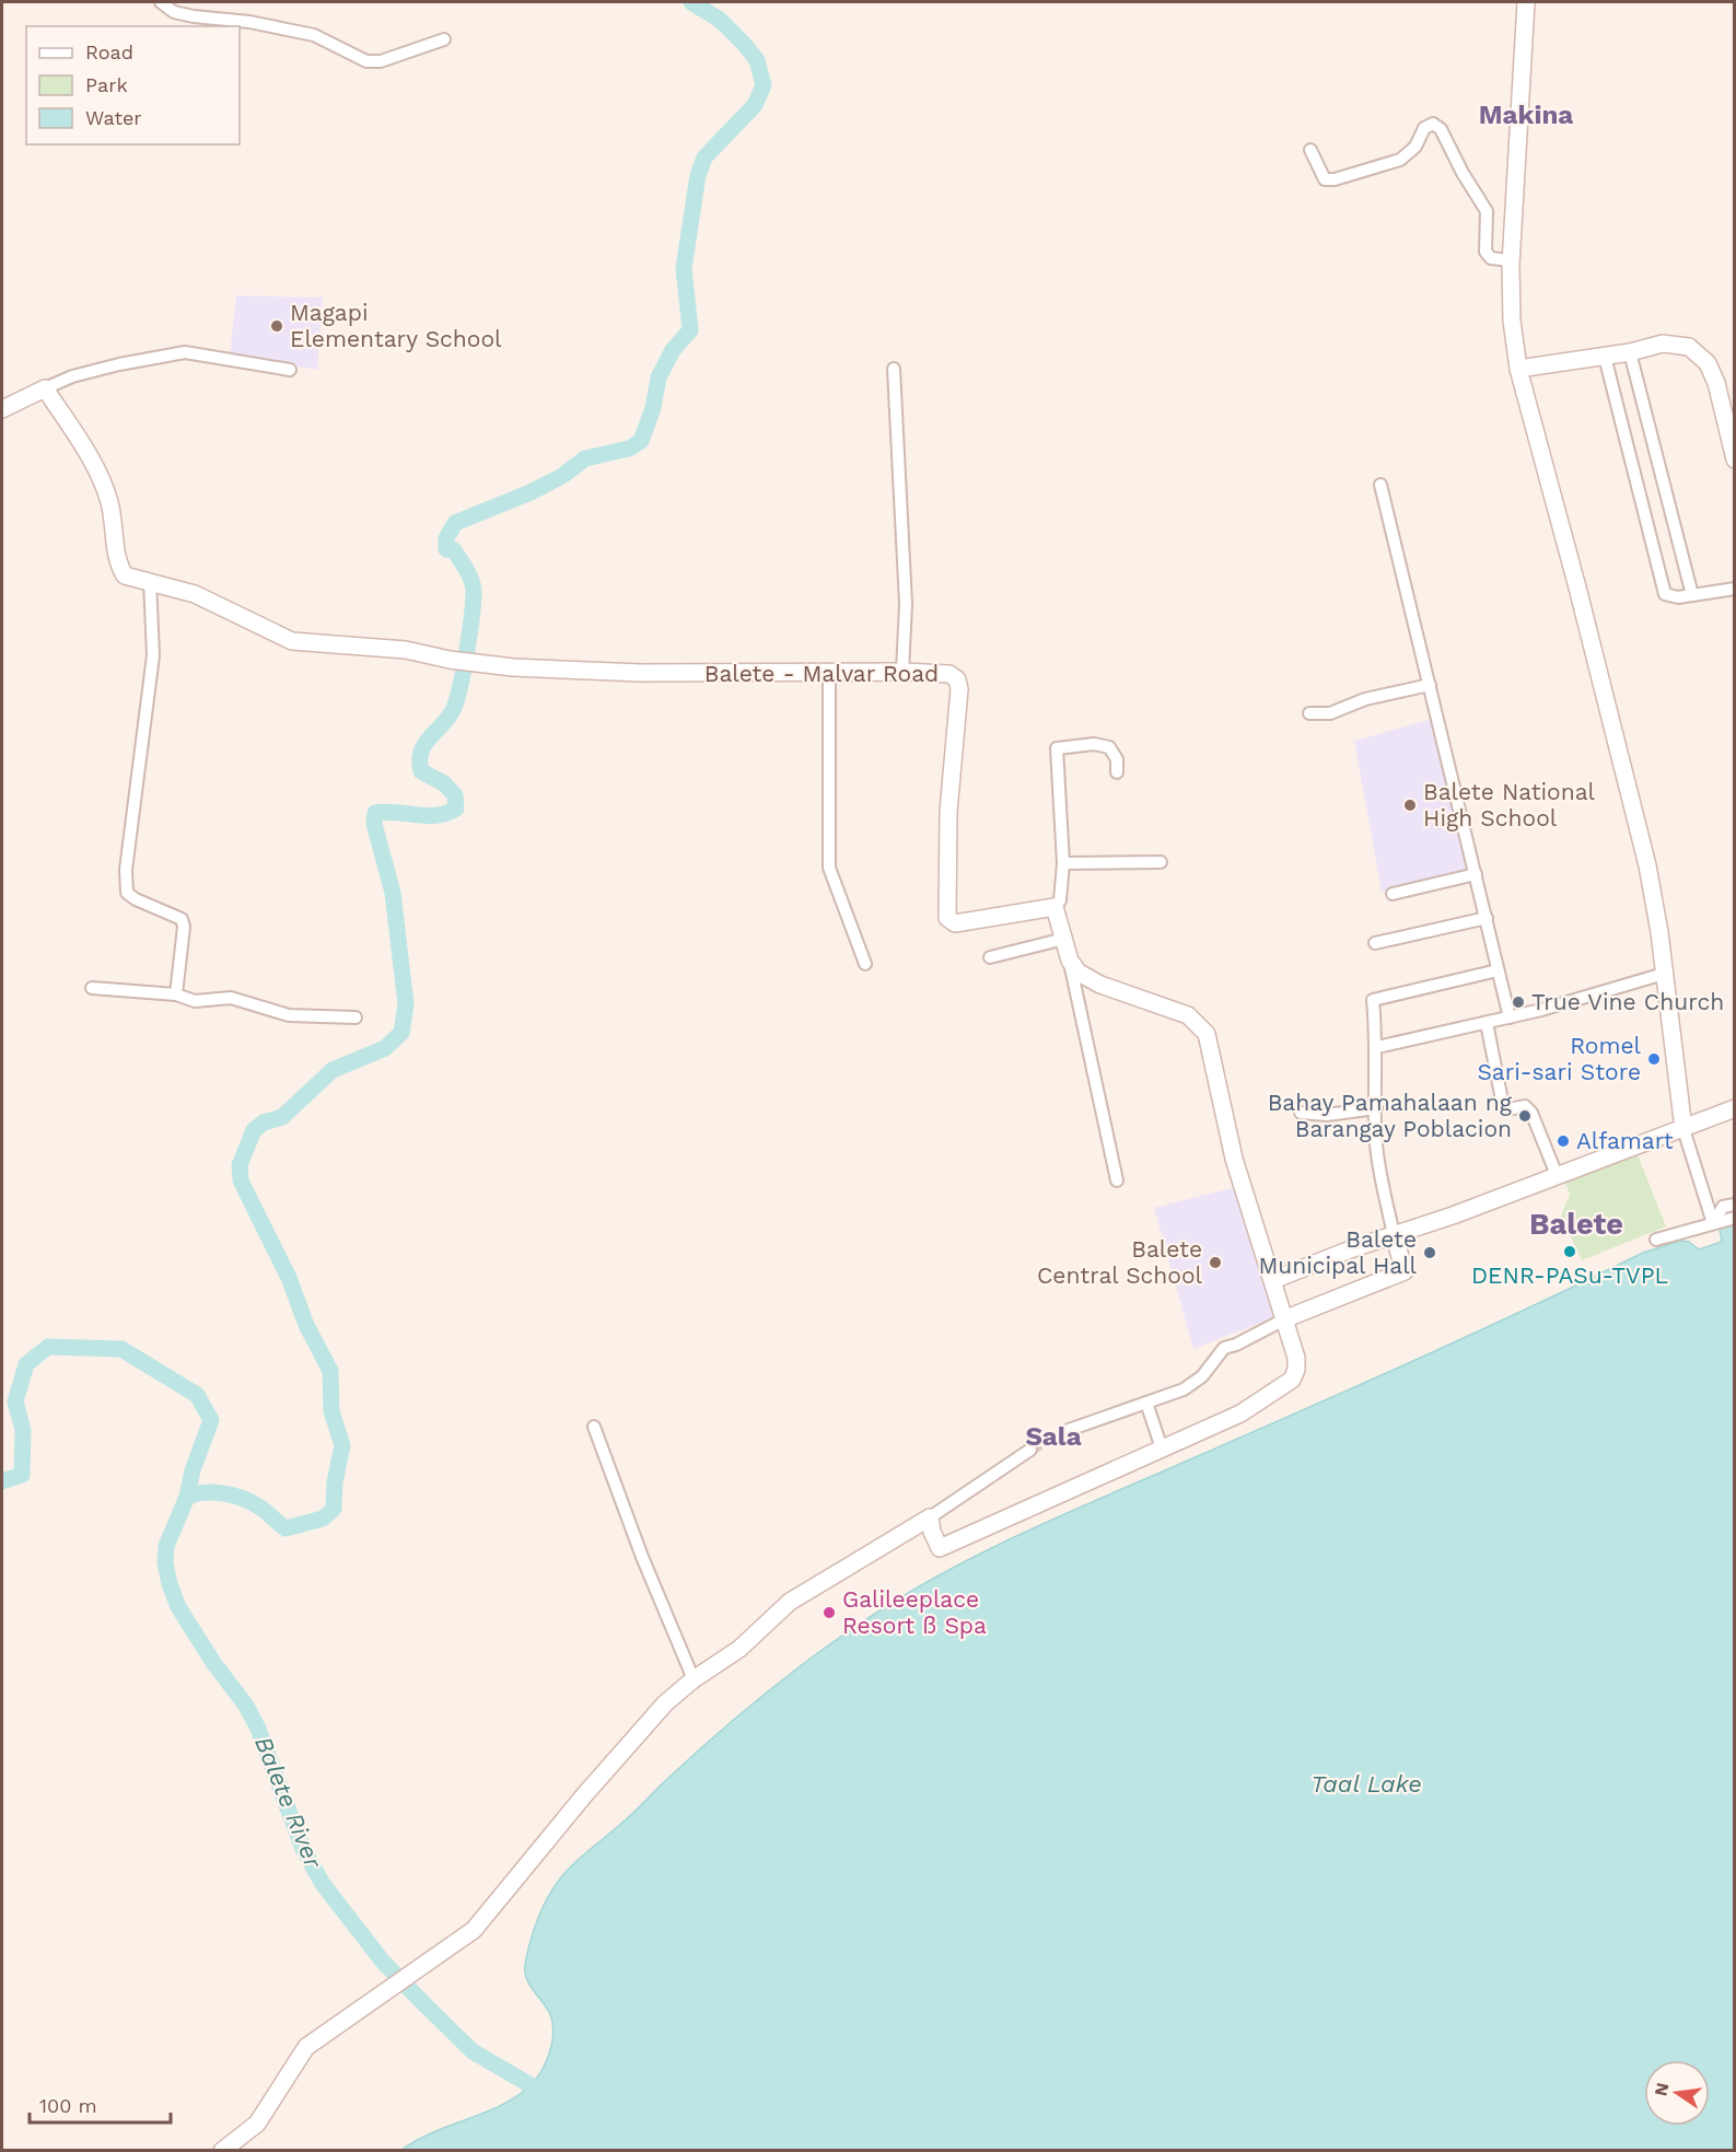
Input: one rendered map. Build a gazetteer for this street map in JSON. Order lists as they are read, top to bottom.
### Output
{
  "streets": {
    "main road": ["Balete - Malvar Road"]
  },
  "districts": ["Makina", "Balete", "Sala"],
  "water": ["Taal Lake", "Balete River"],
  "places": [
    "Magapi Elementary School",
    "Balete National High School",
    "True Vine Church",
    "Romel Sari-sari Store",
    "Bahay Pamahalaan ng Barangay Poblacion",
    "Alfamart",
    "DENR-PASu-TVPL",
    "Balete Municipal Hall",
    "Balete Central School",
    "Galileeplace Resort ß Spa"
  ],
  "legend": ["Road", "Park", "Water"],
  "scale_bar": "100 m",
  "north": "left"
}
